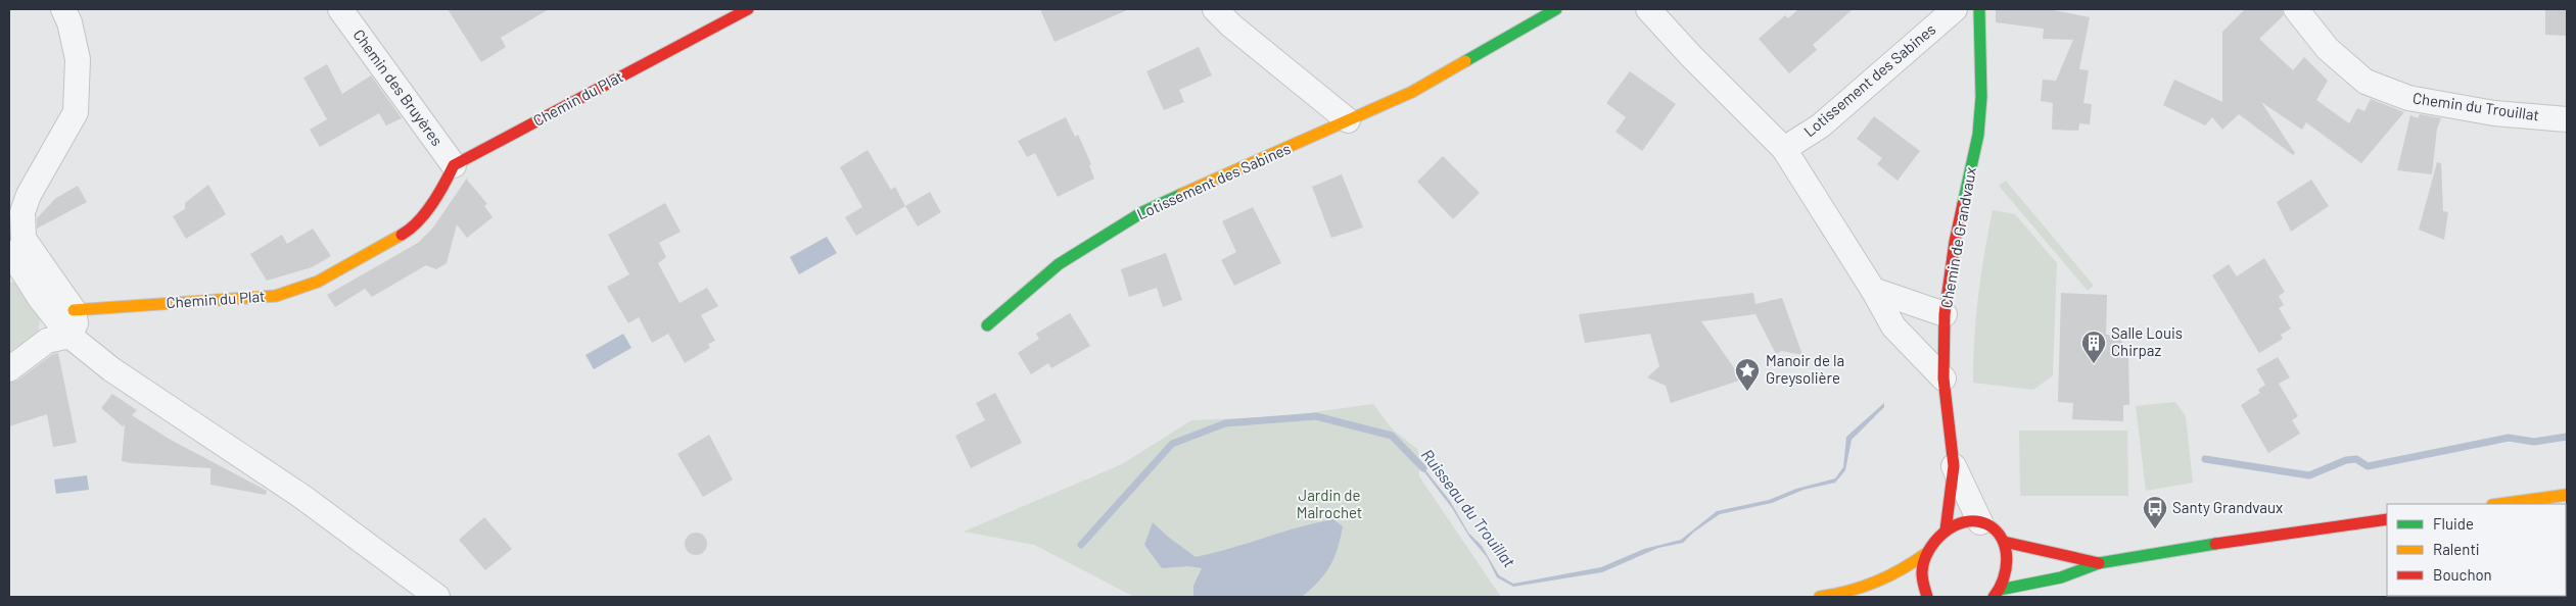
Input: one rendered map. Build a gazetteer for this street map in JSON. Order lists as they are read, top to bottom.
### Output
{
  "streets": {
    "street": [
      "Lotissement des Sabines",
      "Chemin des Bruyères",
      "Chemin du Plat",
      "Chemin du Trouillat",
      "Chemin de Grandvaux"
    ]
  },
  "crossings": [
    ["Chemin des Bruyères", "Chemin du Plat"]
  ],
  "water": ["Ruisseau du Trouillat"],
  "parks": ["Jardin de Malrochet"],
  "places": {
    "building": ["Salle Louis Chirpaz"],
    "place": ["Manoir de la Greysolière"],
    "bus stop": ["Santy Grandvaux"]
  },
  "legend": ["Fluide", "Ralenti", "Bouchon"]
}
